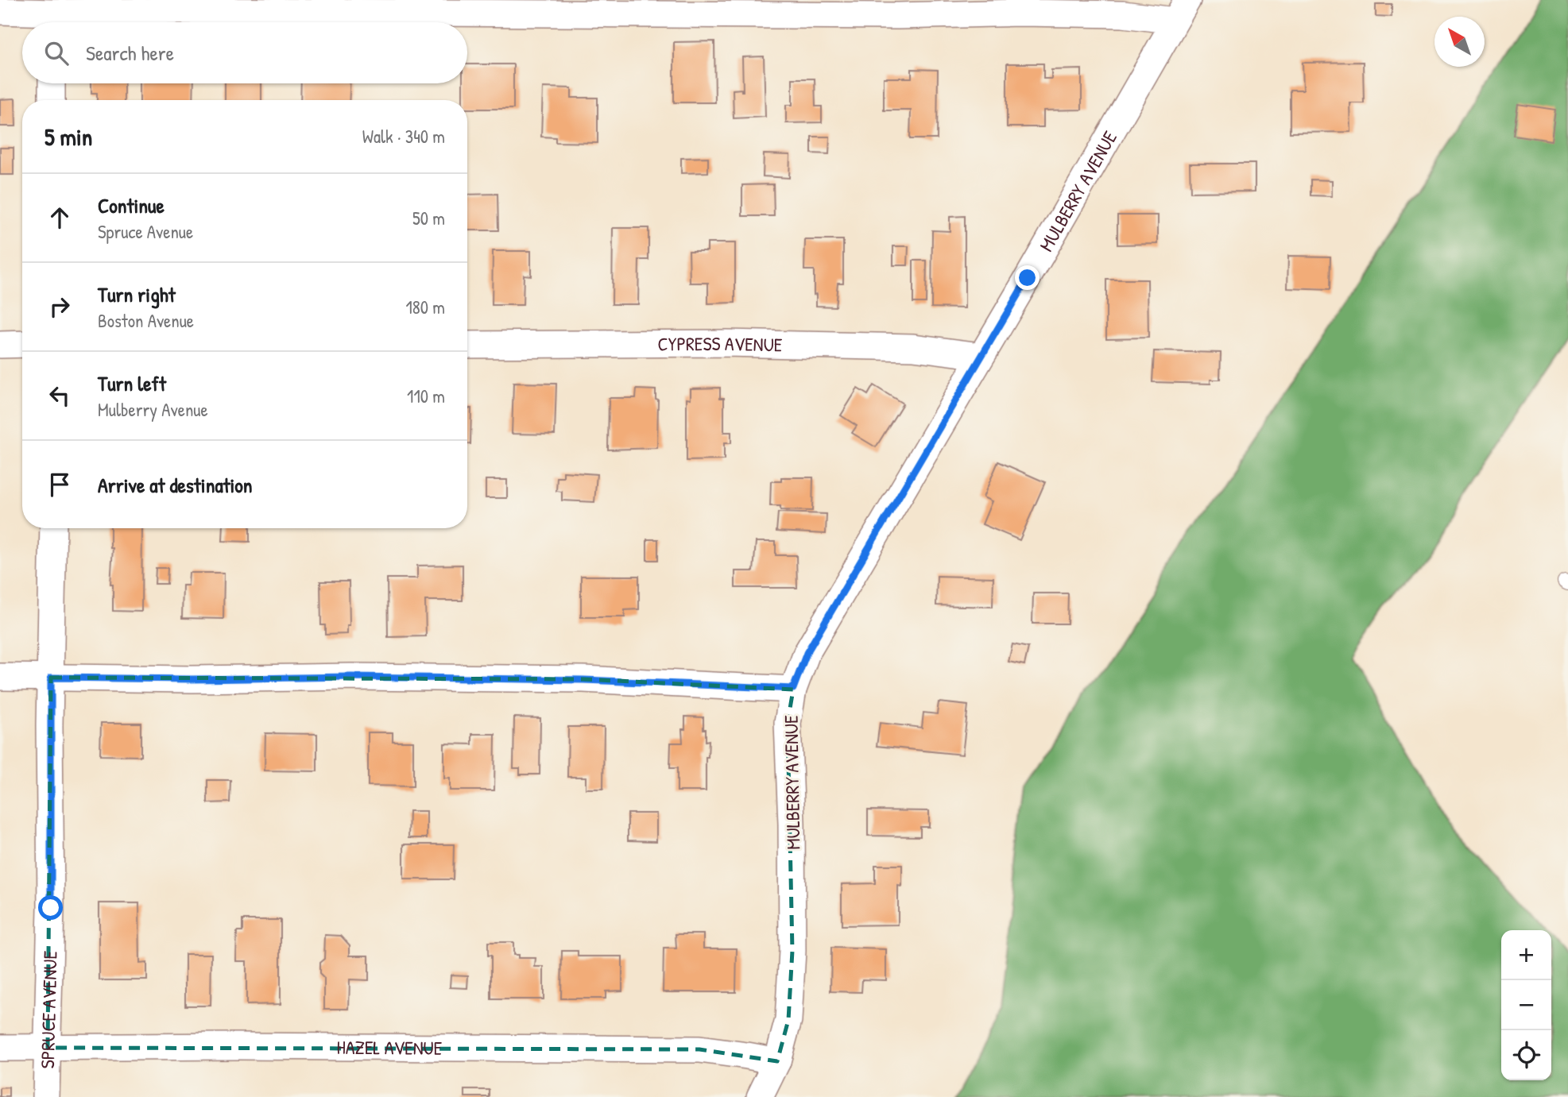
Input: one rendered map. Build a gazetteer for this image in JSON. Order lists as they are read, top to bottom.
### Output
{
  "streets": {
    "street": [
      "MULBERRY AVENUE",
      "CYPRESS AVENUE",
      "SPRUCE AVENUE",
      "HAZEL AVENUE"
    ]
  },
  "crossings": [
    ["MULBERRY AVENUE", "CYPRESS AVENUE"],
    ["MULBERRY AVENUE", "HAZEL AVENUE"],
    ["SPRUCE AVENUE", "HAZEL AVENUE"]
  ],
  "north": "top left",
  "page": {
    "search": "Search here",
    "heading": ["5 min", "Walk · 340 m"],
    "list": [
      ["Continue", "Spruce Avenue", "50 m"],
      ["Turn right", "Boston Avenue", "180 m"],
      ["Turn left", "Mulberry Avenue", "110 m"],
      "Arrive at destination"
    ],
    "map_buttons": ["+", "−"]
  }
}
